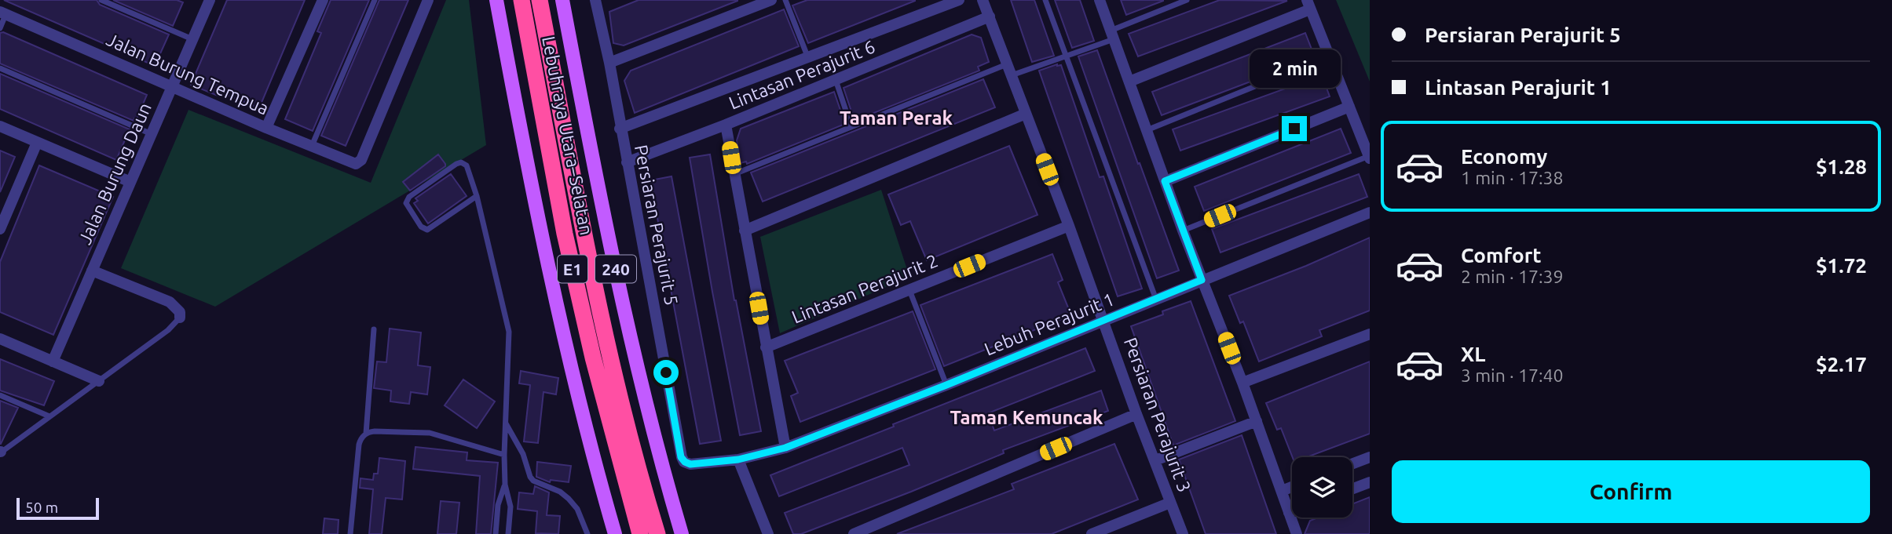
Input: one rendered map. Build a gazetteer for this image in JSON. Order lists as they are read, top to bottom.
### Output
{
  "streets": {
    "highway": ["Lebuhraya Utara–Selatan", "E1"],
    "main road": ["240"],
    "street": [
      "Jalan Burung Tempua",
      "Lintasan Perajurit 6",
      "Jalan Burung Daun",
      "Persiaran Perajurit 5",
      "Lintasan Perajurit 2",
      "Lebuh Perajurit 1",
      "Persiaran Perajurit 3"
    ]
  },
  "crossings": [
    ["Jalan Burung Tempua", "Jalan Burung Daun"],
    ["Lintasan Perajurit 6", "Persiaran Perajurit 5"],
    ["Lintasan Perajurit 6", "Persiaran Perajurit 3"],
    ["Persiaran Perajurit 5", "Lebuh Perajurit 1"],
    ["Lintasan Perajurit 2", "Persiaran Perajurit 3"],
    ["Lebuh Perajurit 1", "Persiaran Perajurit 3"]
  ],
  "districts": ["Taman Perak", "Taman Kemuncak"],
  "scale_bar": "50 m",
  "page": {
    "banner": ["Persiaran Perajurit 5", "Lintasan Perajurit 1"],
    "bubble": "2 min",
    "list": [
      {
        "name": "Economy",
        "note": "1 min · 17:38",
        "value": "$1.28"
      },
      {
        "name": "Comfort",
        "note": "2 min · 17:39",
        "value": "$1.72"
      },
      {
        "name": "XL",
        "note": "3 min · 17:40",
        "value": "$2.17"
      }
    ],
    "buttons": "Confirm",
    "scale": "50 m"
  }
}
